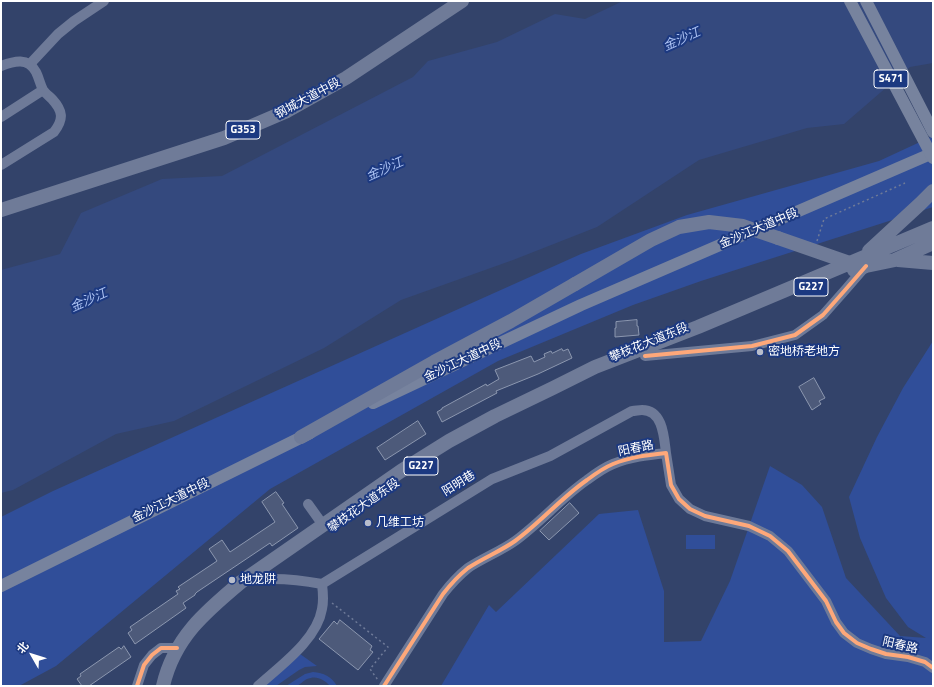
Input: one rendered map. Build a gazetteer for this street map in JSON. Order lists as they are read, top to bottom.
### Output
{
  "streets": {
    "highway": [
      "钢城大道中段",
      "G353",
      "G227",
      "攀枝花大道东段"
    ],
    "main road": ["S471", "金沙江大道中段"],
    "street": ["阳春路", "阳明巷"]
  },
  "crossings": [
    ["G227", "攀枝花大道东段"],
    ["阳春路", "阳明巷"]
  ],
  "water": ["金沙江"],
  "places": ["密地桥老地方", "几维工坊", "地龙阱"],
  "north": "top left"
}
